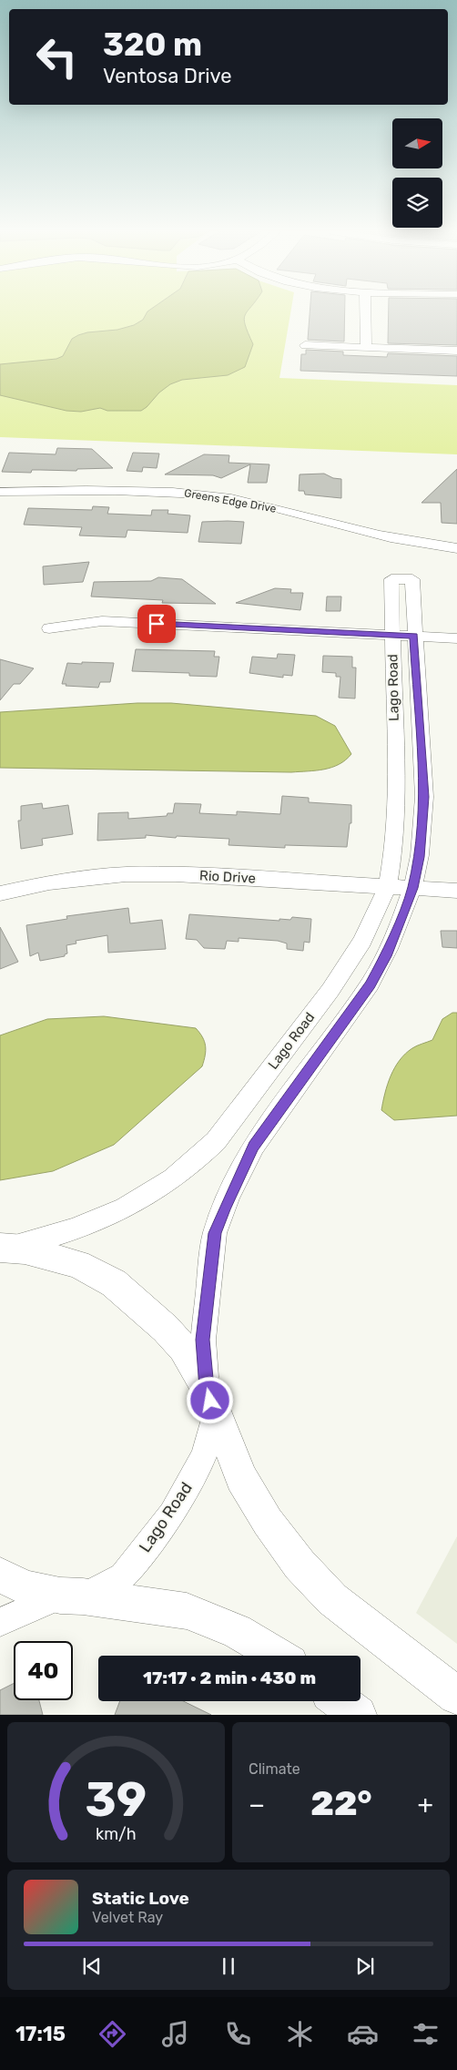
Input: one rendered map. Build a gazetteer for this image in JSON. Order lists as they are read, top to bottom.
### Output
{
  "streets": {
    "street": ["Greens Edge Drive", "Lago Road", "Rio Drive"]
  },
  "crossings": [
    ["Lago Road", "Rio Drive"]
  ],
  "north": "right",
  "page": {
    "turn": ["320 m", "Ventosa Drive"],
    "limit": "40",
    "trip": "17:17 · 2 min · 430 m",
    "tile": "Climate",
    "heat": ["−", "22°", "+"],
    "song": ["Static Love", "Velvet Ray"],
    "tabs": "17:15",
    "gauge": ["39", "km/h"]
  }
}
